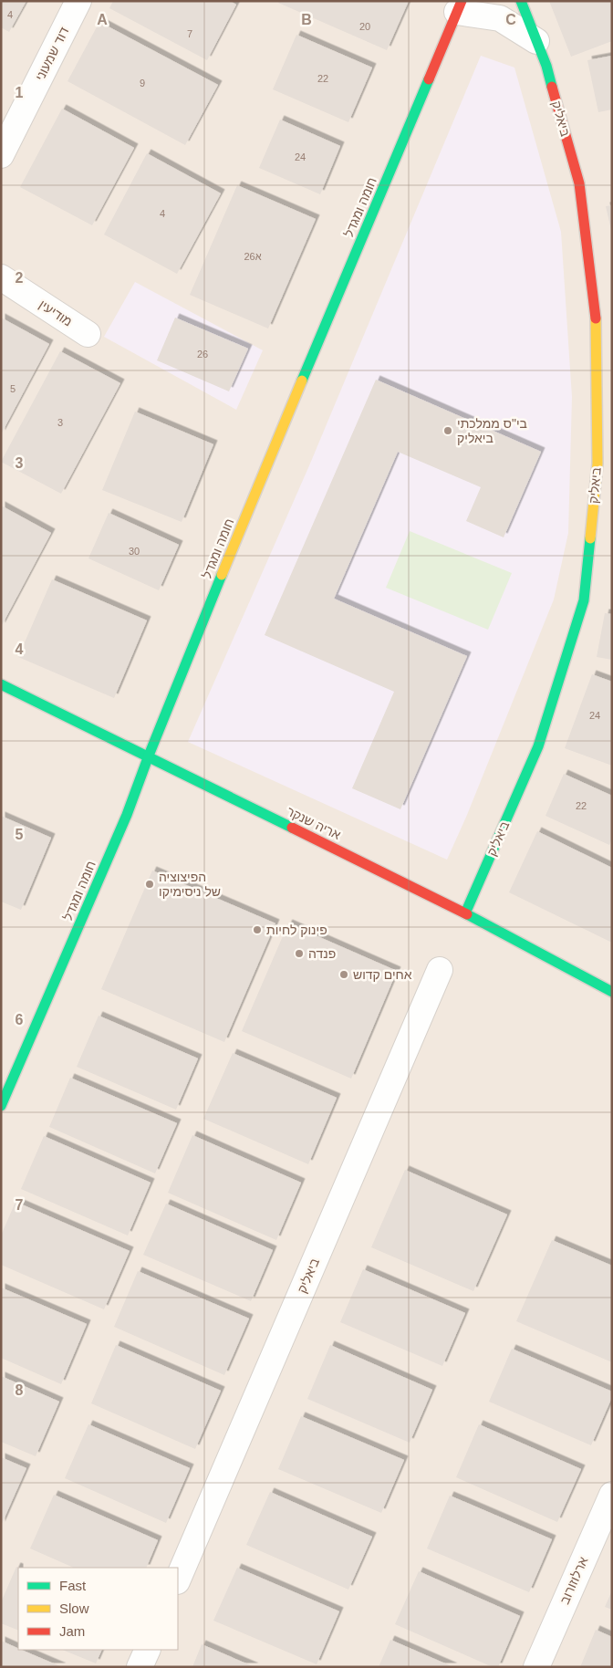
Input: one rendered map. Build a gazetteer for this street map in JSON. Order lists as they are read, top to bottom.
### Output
{
  "streets": {
    "street": [
      "דוד שמעוני",
      "ביאליק",
      "חומה ומגדל",
      "מודיעין",
      "אריה שנקר",
      "ארלוזורוב"
    ]
  },
  "crossings": [
    ["ביאליק", "אריה שנקר"],
    ["חומה ומגדל", "אריה שנקר"]
  ],
  "places": [
    "בי\"ס ממלכתי ביאליק",
    "הפיצוציה של ניסימיקו",
    "פינוק לחיות",
    "פנדה",
    "אחים קדוש"
  ],
  "house_numbers": [
    "4",
    "20",
    "7",
    "22",
    "9",
    "24",
    "4",
    "26א",
    "26",
    "5",
    "3",
    "30",
    "24",
    "22"
  ],
  "legend": ["Fast", "Slow", "Jam"],
  "grid": {
    "columns": ["A", "B", "C"],
    "rows": [
      "1",
      "2",
      "3",
      "4",
      "5",
      "6",
      "7",
      "8"
    ]
  }
}
